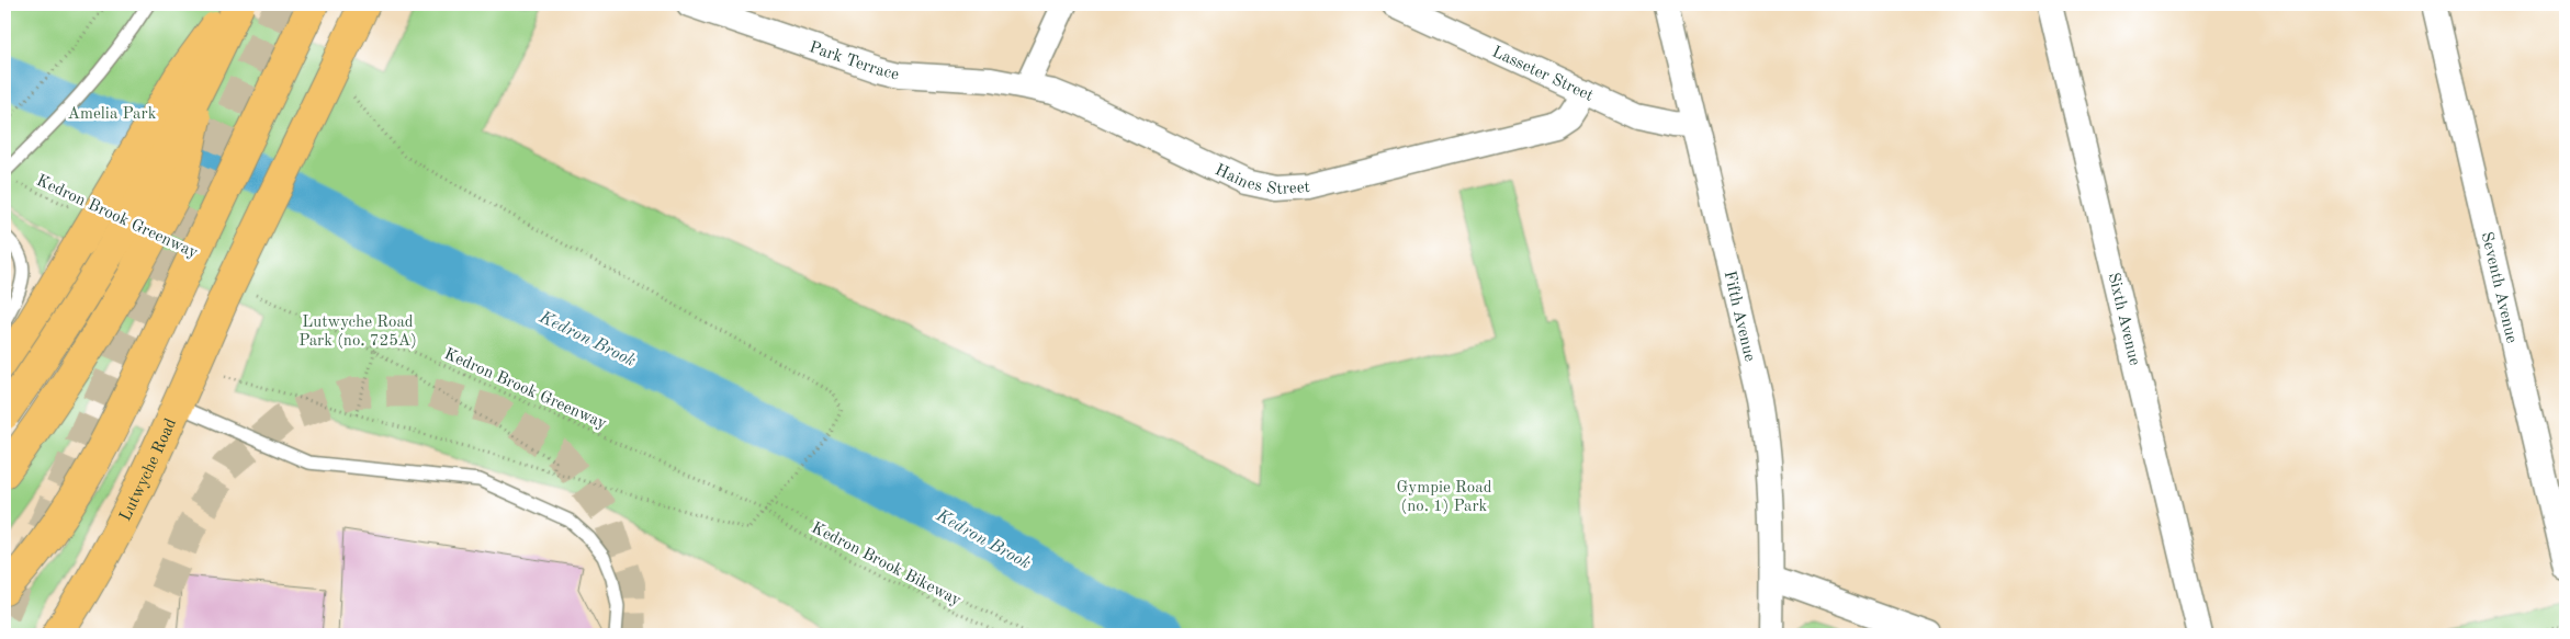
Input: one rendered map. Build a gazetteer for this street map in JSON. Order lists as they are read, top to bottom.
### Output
{
  "streets": {
    "highway": ["Lutwyche Road"],
    "street": [
      "Park Terrace",
      "Lasseter Street",
      "Haines Street",
      "Seventh Avenue",
      "Fifth Avenue",
      "Sixth Avenue"
    ],
    "path": ["Kedron Brook Greenway", "Kedron Brook Bikeway"]
  },
  "crossings": [
    ["Park Terrace", "Haines Street"],
    ["Lasseter Street", "Haines Street"],
    ["Lasseter Street", "Fifth Avenue"],
    ["Kedron Brook Greenway", "Lutwyche Road"],
    ["Kedron Brook Greenway", "Kedron Brook Bikeway"]
  ],
  "water": ["Kedron Brook"],
  "parks": ["Amelia Park", "Lutwyche Road Park (no. 725A)", "Gympie Road (no. 1) Park"]
}
